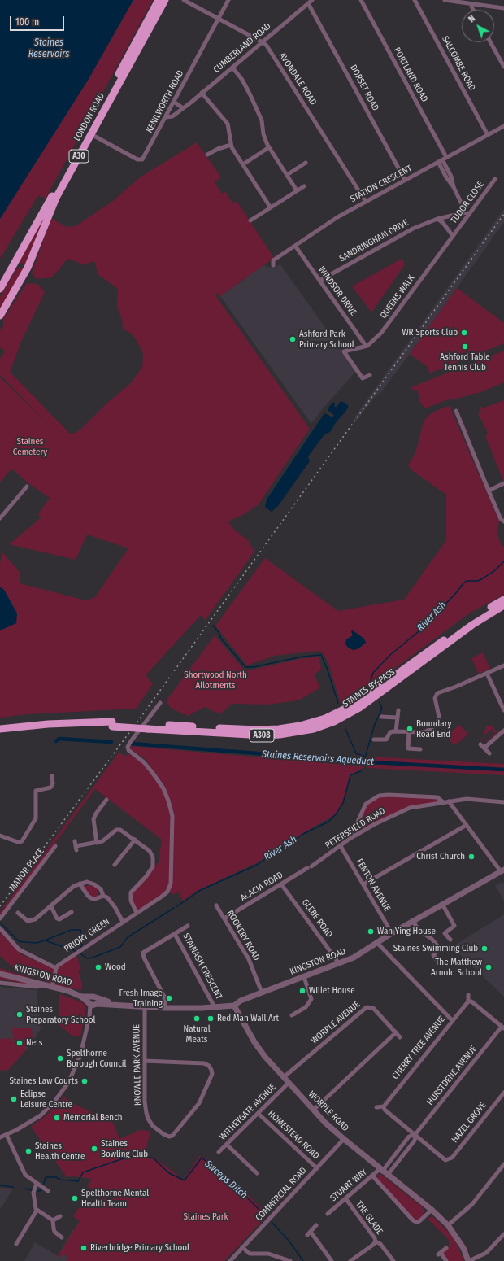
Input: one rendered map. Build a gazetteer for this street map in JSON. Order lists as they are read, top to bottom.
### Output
{
  "streets": {
    "highway": [
      "LONDON ROAD",
      "A30",
      "STAINES BY-PASS",
      "A308"
    ],
    "street": [
      "CUMBERLAND ROAD",
      "SALCOMBE ROAD",
      "PORTLAND ROAD",
      "AVONDALE ROAD",
      "DORSET ROAD",
      "KENILWORTH ROAD",
      "STATION CRESCENT",
      "TUDOR CLOSE",
      "SANDRINGHAM DRIVE",
      "WINDSOR DRIVE",
      "QUEENS WALK",
      "PETERSFIELD ROAD",
      "MANOR PLACE",
      "FENTON AVENUE",
      "ACACIA ROAD",
      "GLEBE ROAD",
      "PRIORY GREEN",
      "ROOKERY ROAD",
      "KINGSTON ROAD",
      "STAINASH CRESCENT",
      "WORPLE AVENUE",
      "CHERRY TREE AVENUE",
      "KNOWLE PARK AVENUE",
      "HURSTDENE AVENUE",
      "WORPLE ROAD",
      "WITHEYGATE AVENUE",
      "HAZEL GROVE",
      "HOMESTEAD ROAD",
      "STUART WAY",
      "COMMERCIAL ROAD",
      "THE GLADE"
    ]
  },
  "crossings": [
    ["CUMBERLAND ROAD", "AVONDALE ROAD"],
    ["CUMBERLAND ROAD", "DORSET ROAD"],
    ["CUMBERLAND ROAD", "KENILWORTH ROAD"],
    ["SALCOMBE ROAD", "STATION CRESCENT"],
    ["PORTLAND ROAD", "STATION CRESCENT"],
    ["AVONDALE ROAD", "KENILWORTH ROAD"],
    ["AVONDALE ROAD", "STATION CRESCENT"],
    ["DORSET ROAD", "STATION CRESCENT"],
    ["KENILWORTH ROAD", "LONDON ROAD"],
    ["STATION CRESCENT", "WINDSOR DRIVE"],
    ["TUDOR CLOSE", "SANDRINGHAM DRIVE"],
    ["TUDOR CLOSE", "QUEENS WALK"],
    ["SANDRINGHAM DRIVE", "WINDSOR DRIVE"],
    ["WINDSOR DRIVE", "QUEENS WALK"],
    ["STAINES BY-PASS", "A308"],
    ["PETERSFIELD ROAD", "FENTON AVENUE"],
    ["PETERSFIELD ROAD", "ACACIA ROAD"],
    ["FENTON AVENUE", "KINGSTON ROAD"],
    ["ACACIA ROAD", "GLEBE ROAD"],
    ["ACACIA ROAD", "ROOKERY ROAD"],
    ["GLEBE ROAD", "KINGSTON ROAD"],
    ["ROOKERY ROAD", "KINGSTON ROAD"],
    ["KINGSTON ROAD", "STAINASH CRESCENT"],
    ["KINGSTON ROAD", "KNOWLE PARK AVENUE"],
    ["KINGSTON ROAD", "WORPLE ROAD"],
    ["WORPLE AVENUE", "WORPLE ROAD"],
    ["HURSTDENE AVENUE", "WORPLE ROAD"],
    ["HURSTDENE AVENUE", "HAZEL GROVE"],
    ["HURSTDENE AVENUE", "STUART WAY"],
    ["WORPLE ROAD", "WITHEYGATE AVENUE"],
    ["WORPLE ROAD", "STUART WAY"],
    ["WORPLE ROAD", "COMMERCIAL ROAD"],
    ["WITHEYGATE AVENUE", "HOMESTEAD ROAD"],
    ["HOMESTEAD ROAD", "COMMERCIAL ROAD"],
    ["STUART WAY", "THE GLADE"]
  ],
  "water": [
    "Staines Reservoirs",
    "River Ash",
    "Staines Reservoirs Aqueduct",
    "Sweeps Ditch"
  ],
  "parks": ["Staines Cemetery", "Shortwood North Allotments", "Staines Park"],
  "places": [
    "WR Sports Club",
    "Ashford Park Primary School",
    "Ashford Table Tennis Club",
    "Boundary Road End",
    "Christ Church",
    "Wan Ying House",
    "Staines Swimming Club",
    "Wood",
    "The Matthew Arnold School",
    "Willet House",
    "Fresh Image Training",
    "Staines Preparatory School",
    "Natural Meats",
    "Red Man Wall Art",
    "Nets",
    "Spelthorne Borough Council",
    "Staines Law Courts",
    "Eclipse Leisure Centre",
    "Memorial Bench",
    "Staines Bowling Club",
    "Staines Health Centre",
    "Spelthorne Mental Health Team",
    "Riverbridge Primary School"
  ],
  "scale_bar": "100 m",
  "north": "top left"
}
